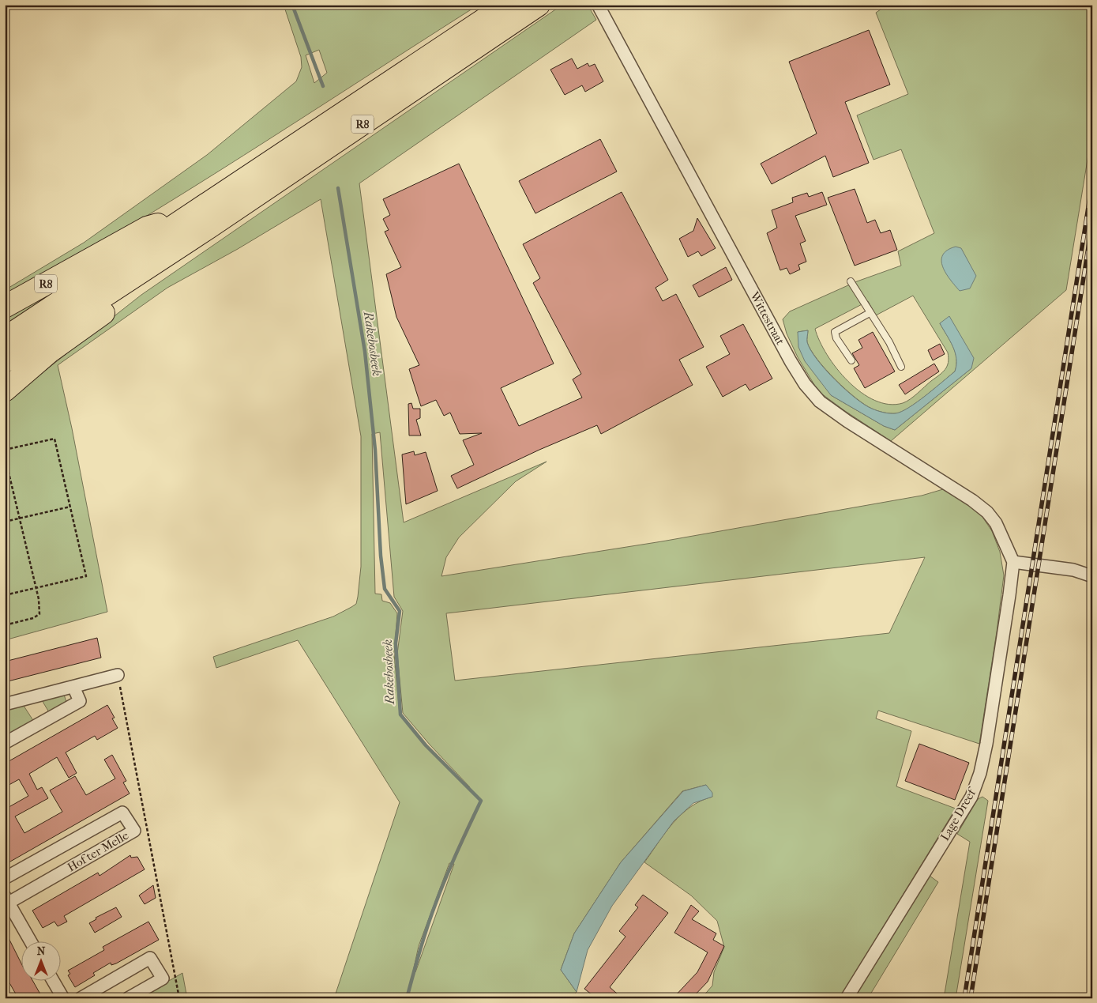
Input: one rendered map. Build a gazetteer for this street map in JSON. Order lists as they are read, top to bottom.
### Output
{
  "streets": {
    "highway": ["R8"],
    "street": ["Wittestraat", "Lage Dreef", "Hof ter Melle"]
  },
  "crossings": [
    ["Wittestraat", "Lage Dreef"]
  ],
  "water": ["Rakebosbeek"],
  "north": "top"
}
